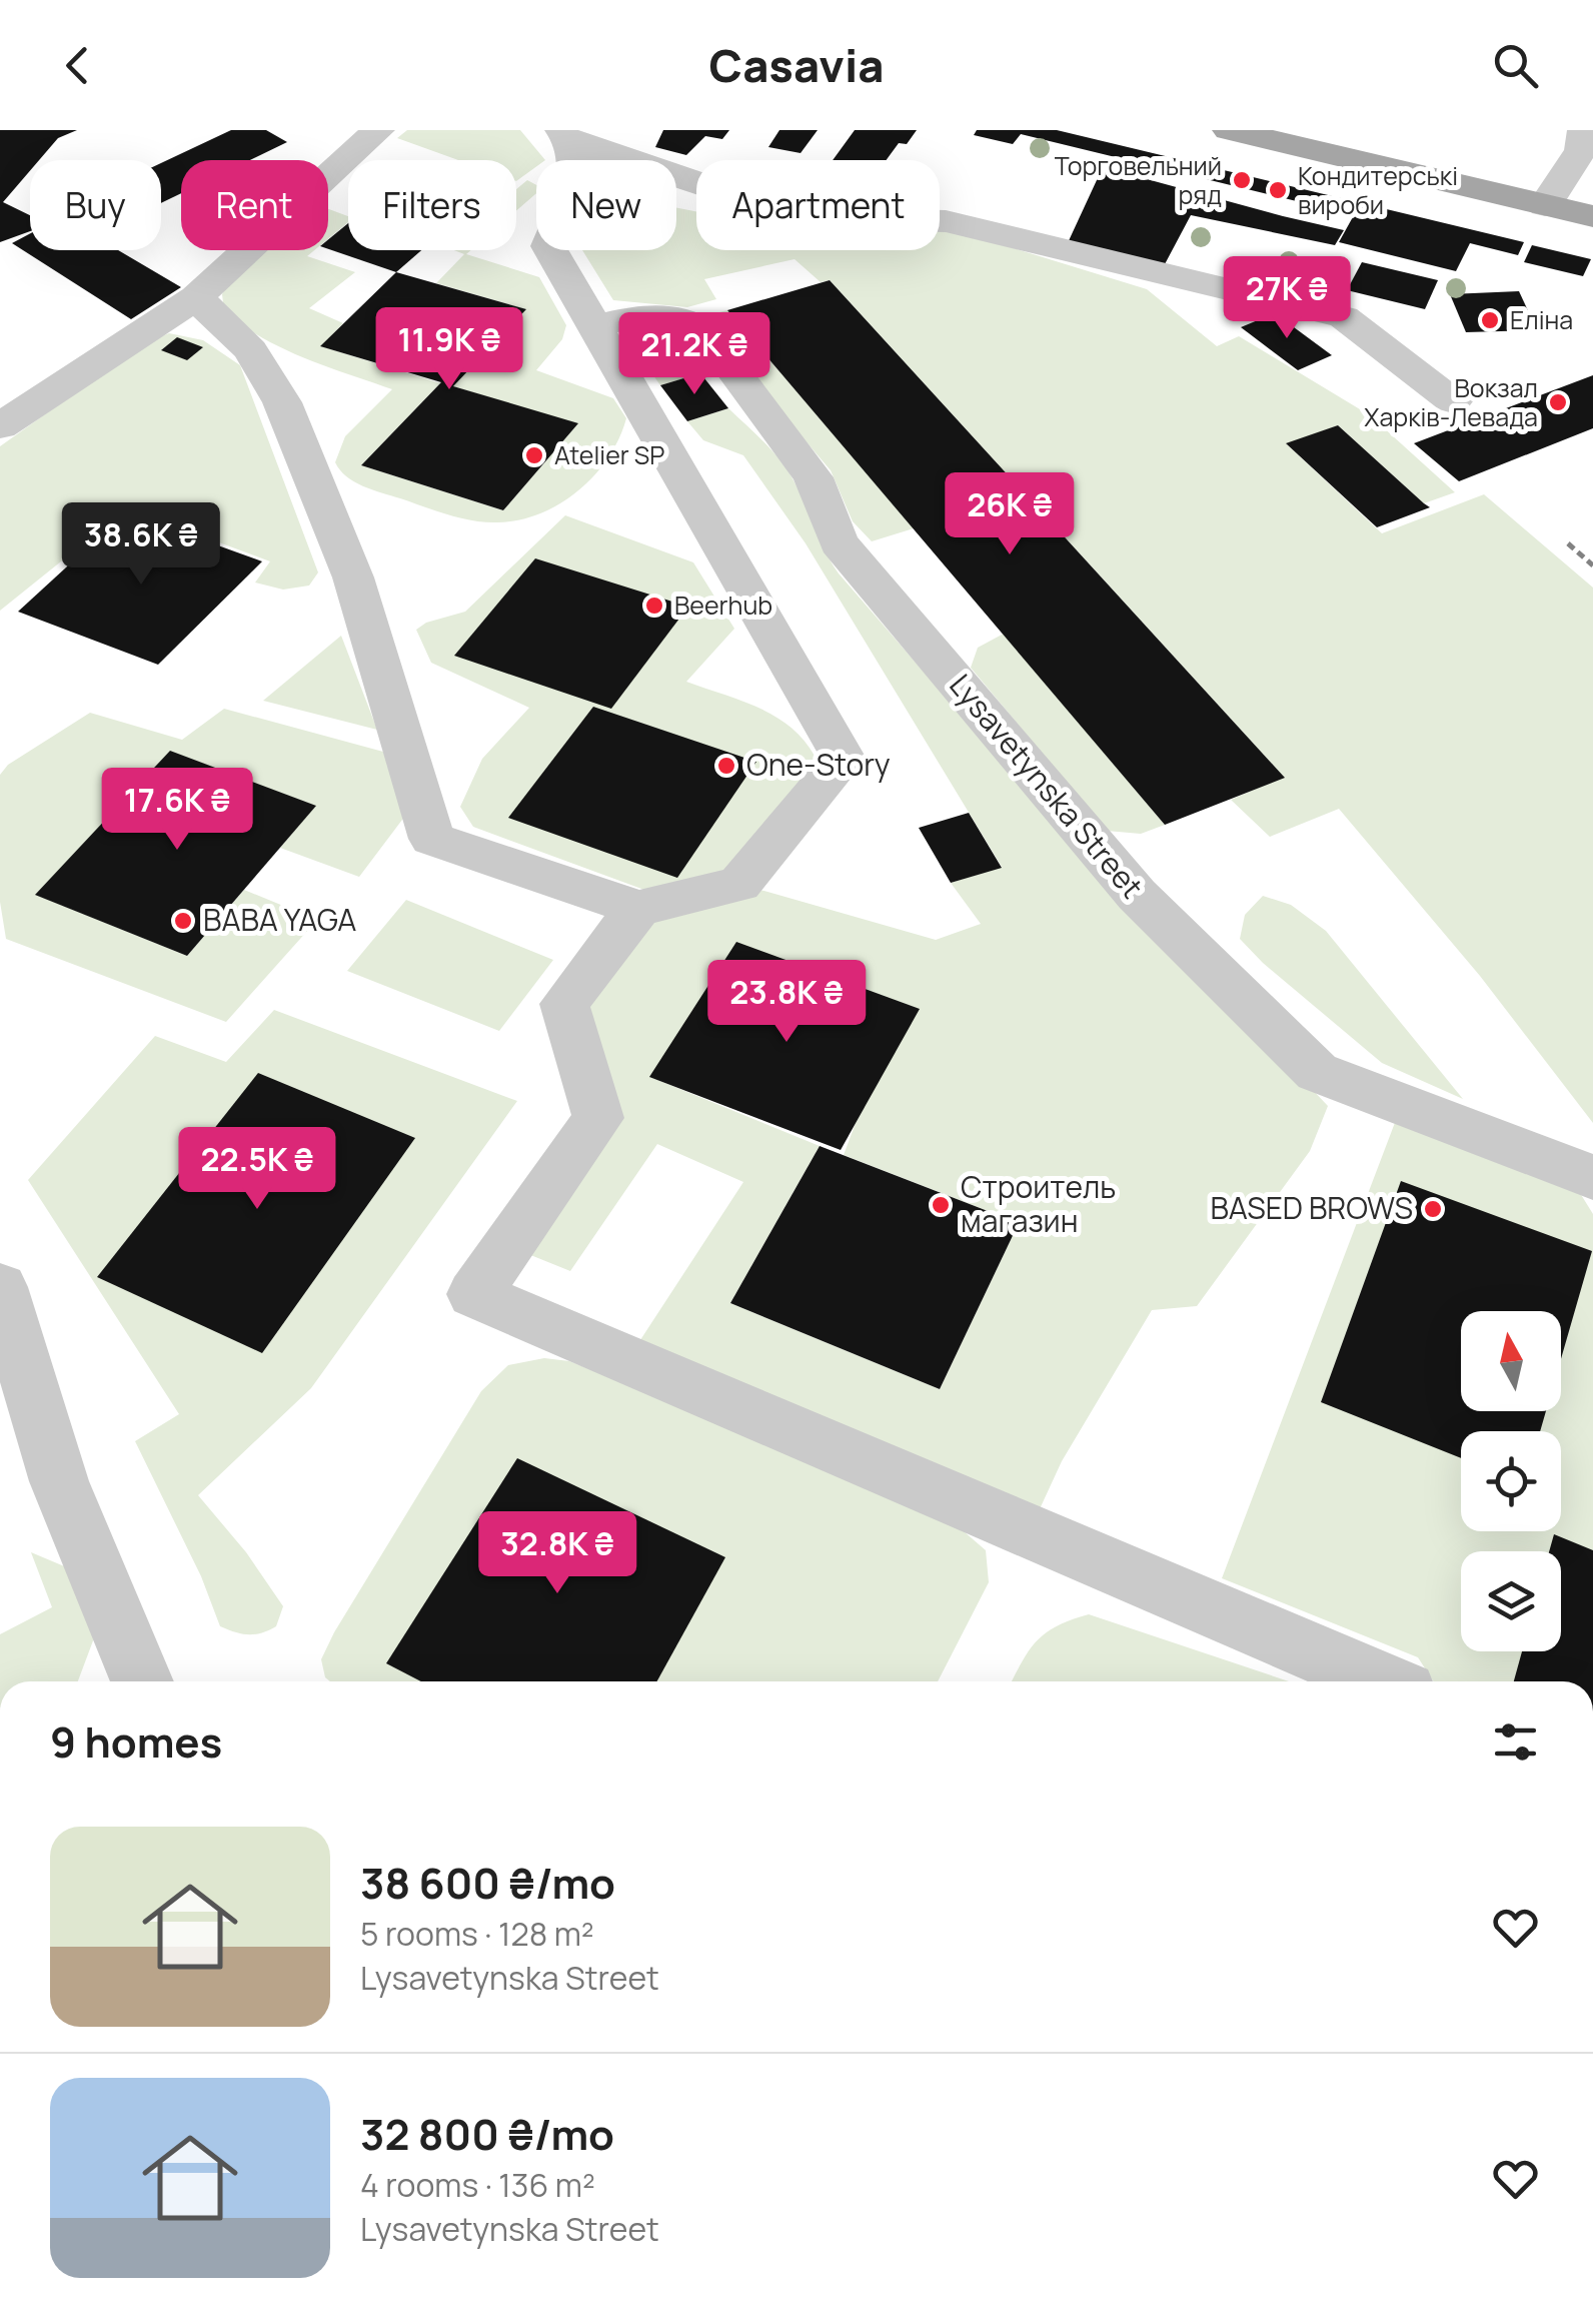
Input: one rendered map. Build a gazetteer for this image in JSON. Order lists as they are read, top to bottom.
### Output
{
  "streets": {
    "street": ["Lysavetynska Street"]
  },
  "places": [
    "Торговельний ряд",
    "Кондитерські вироби",
    "Еліна",
    "Вокзал Харків-Левада",
    "Atelier SP",
    "Beerhub",
    "One-Story",
    "BABA YAGA",
    "Строитель магазин",
    "BASED BROWS"
  ],
  "north": "top",
  "page": {
    "header": "Casavia",
    "chip": [
      "Buy",
      "Rent",
      "Filters",
      "New",
      "Apartment"
    ],
    "price": [
      "27K ₴",
      "11.9K ₴",
      "21.2K ₴",
      "26K ₴",
      "38.6K ₴",
      "17.6K ₴",
      "23.8K ₴",
      "22.5K ₴",
      "32.8K ₴"
    ],
    "heading": "9 homes",
    "list": [
      {
        "name": "38 600 ₴/mo",
        "note": "5 rooms · 128 m² · Lysavetynska Street"
      },
      {
        "name": "32 800 ₴/mo",
        "note": "4 rooms · 136 m² · Lysavetynska Street"
      }
    ]
  }
}
